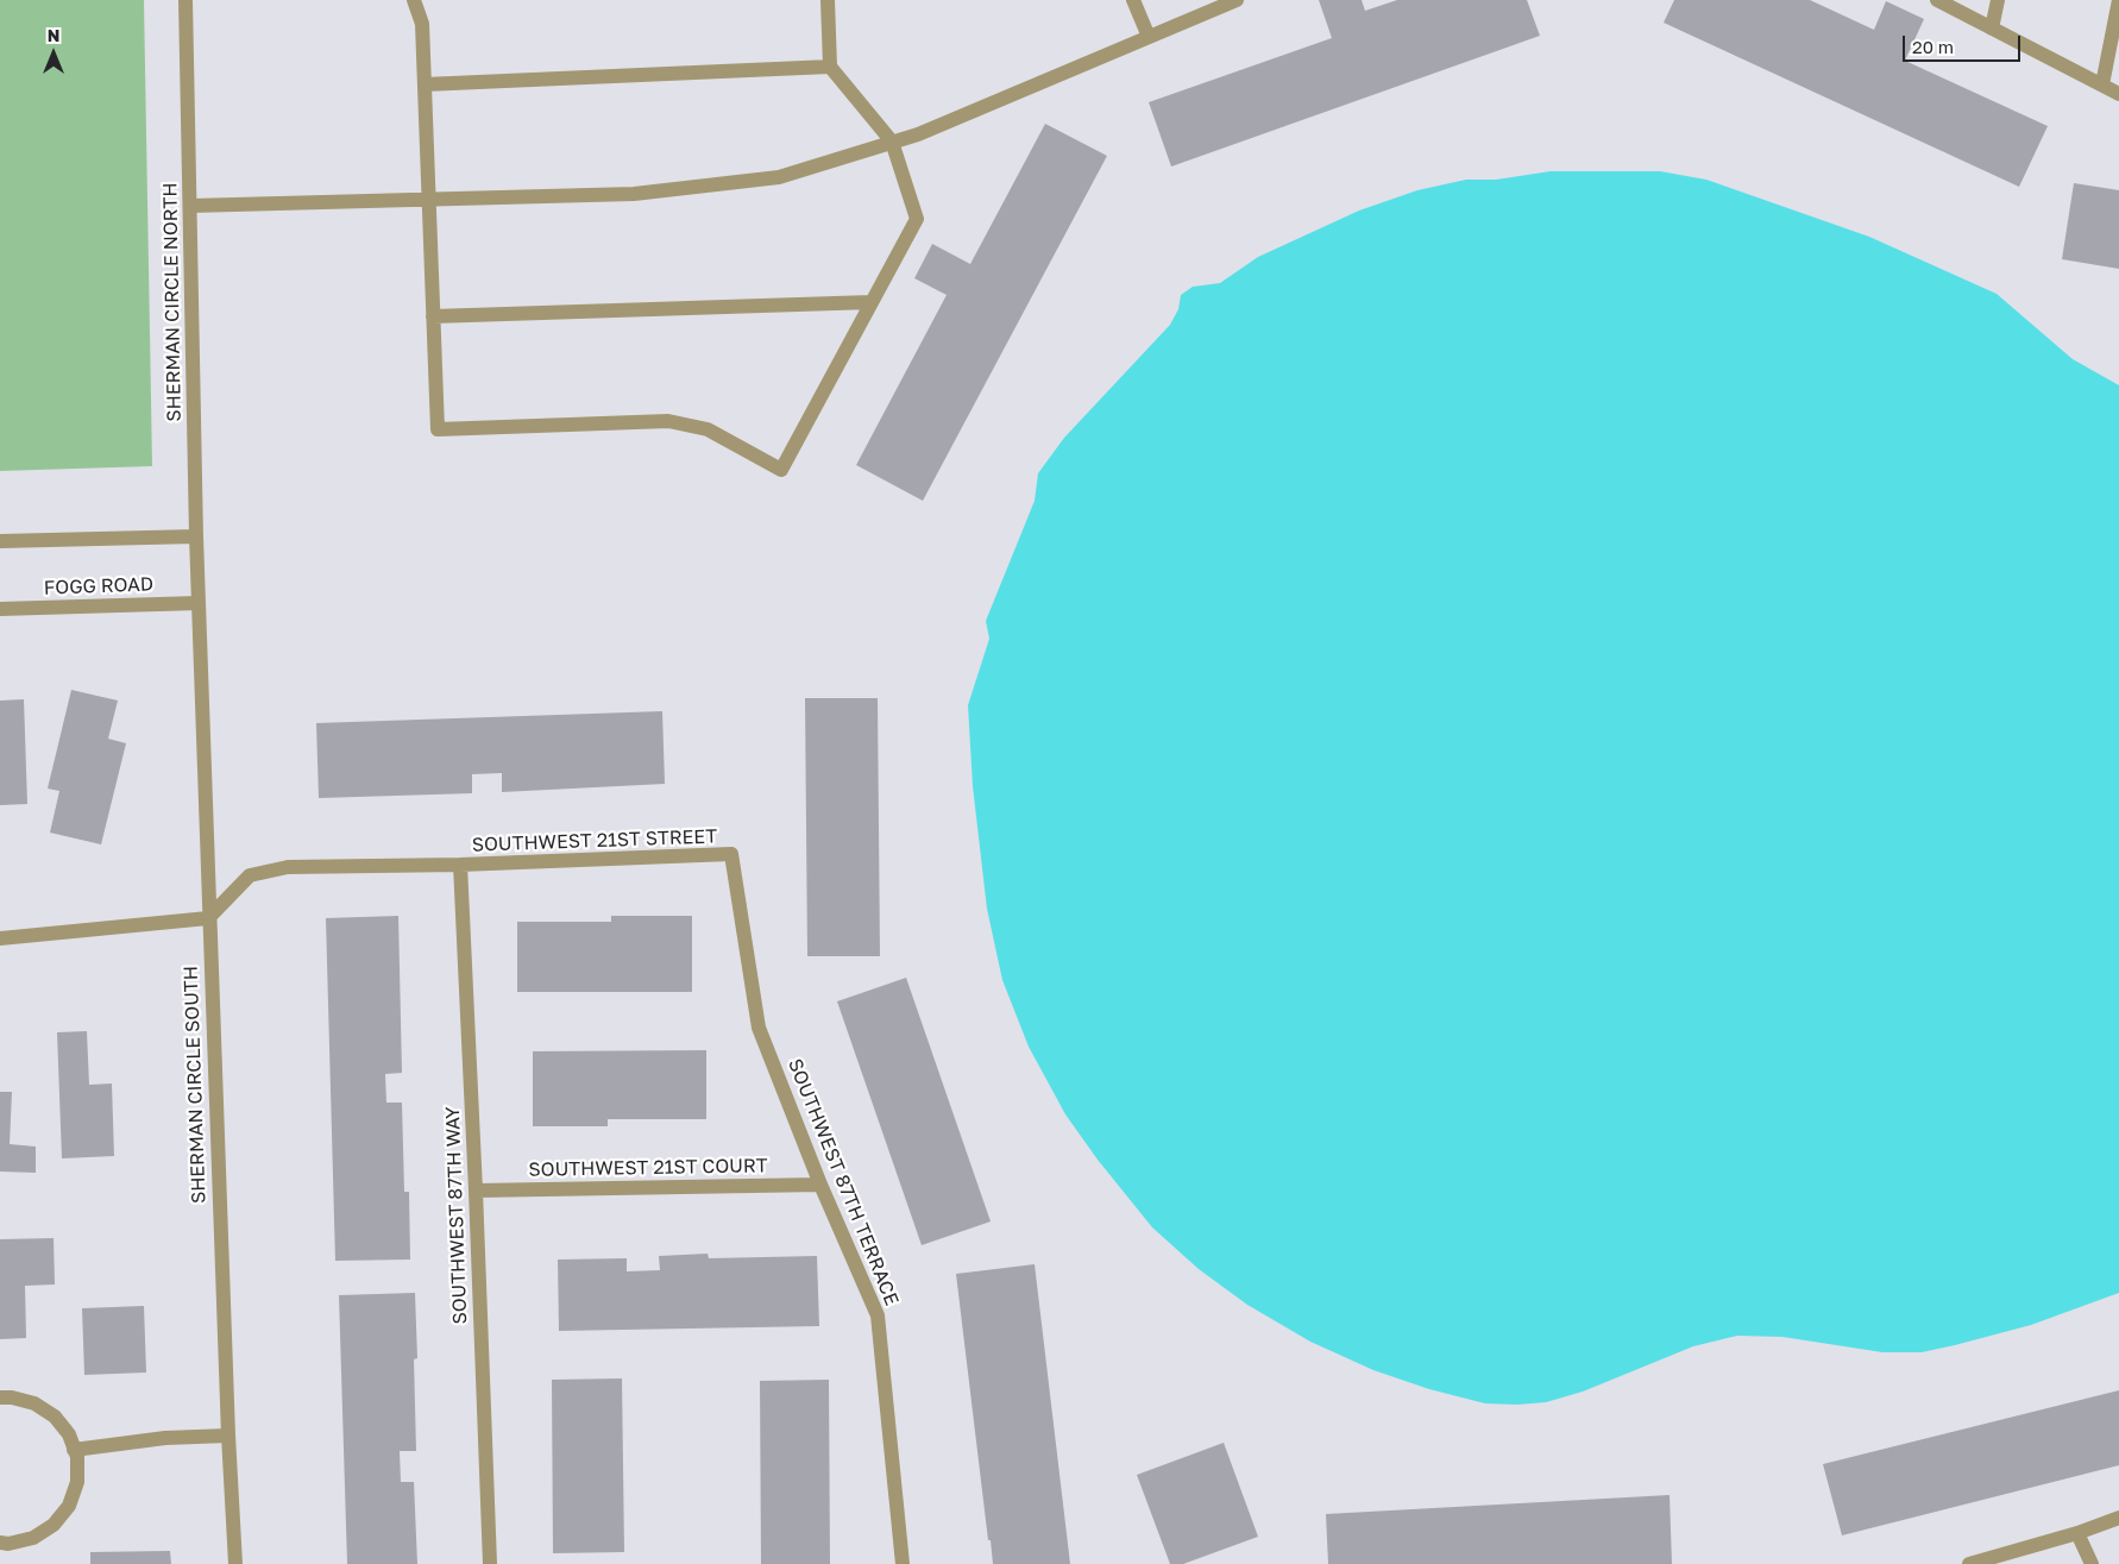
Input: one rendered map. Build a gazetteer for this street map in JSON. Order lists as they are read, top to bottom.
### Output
{
  "streets": {
    "street": [
      "SHERMAN CIRCLE NORTH",
      "FOGG ROAD",
      "SOUTHWEST 21ST STREET",
      "SHERMAN CIRCLE SOUTH",
      "SOUTHWEST 21ST COURT",
      "SOUTHWEST 87TH TERRACE",
      "SOUTHWEST 87TH WAY"
    ]
  },
  "crossings": [
    ["SHERMAN CIRCLE NORTH", "FOGG ROAD"],
    ["SHERMAN CIRCLE NORTH", "SHERMAN CIRCLE SOUTH"],
    ["FOGG ROAD", "SHERMAN CIRCLE SOUTH"],
    ["SOUTHWEST 21ST STREET", "SHERMAN CIRCLE SOUTH"],
    ["SOUTHWEST 21ST STREET", "SOUTHWEST 87TH TERRACE"],
    ["SOUTHWEST 21ST STREET", "SOUTHWEST 87TH WAY"],
    ["SOUTHWEST 21ST COURT", "SOUTHWEST 87TH TERRACE"],
    ["SOUTHWEST 21ST COURT", "SOUTHWEST 87TH WAY"]
  ],
  "scale_bar": "20 m",
  "north": "top"
}
